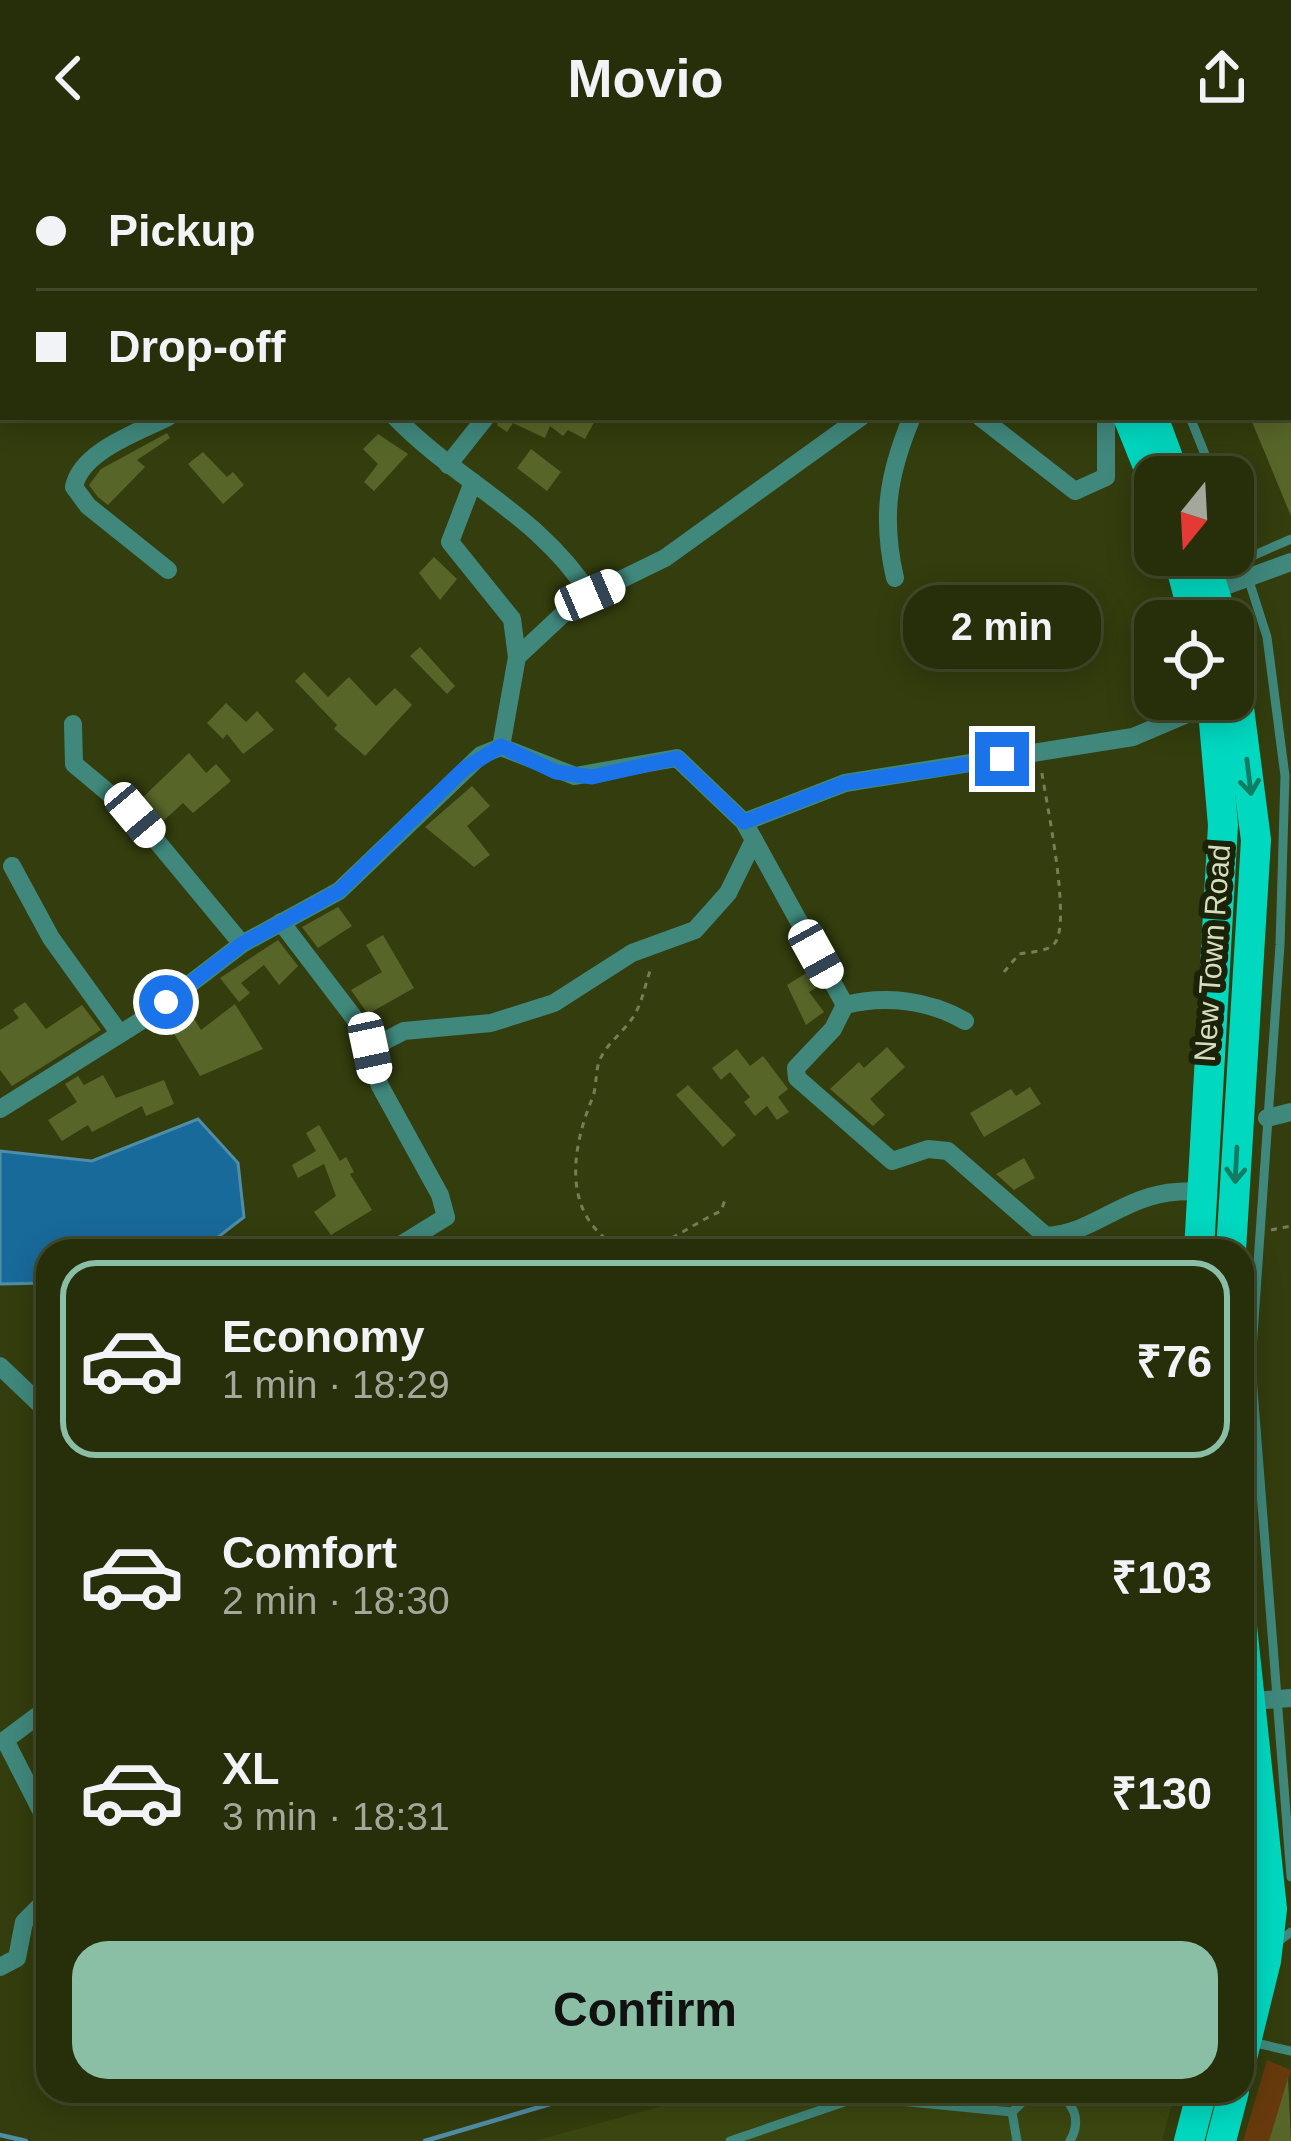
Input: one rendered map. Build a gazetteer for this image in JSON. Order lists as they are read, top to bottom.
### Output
{
  "streets": {
    "main road": ["New Town Road"]
  },
  "north": "bottom",
  "page": {
    "header": "Movio",
    "banner": ["Pickup", "Drop-off"],
    "bubble": "2 min",
    "list": [
      {
        "name": "Economy",
        "note": "1 min · 18:29",
        "value": "₹76"
      },
      {
        "name": "Comfort",
        "note": "2 min · 18:30",
        "value": "₹103"
      },
      {
        "name": "XL",
        "note": "3 min · 18:31",
        "value": "₹130"
      }
    ],
    "buttons": "Confirm"
  }
}
